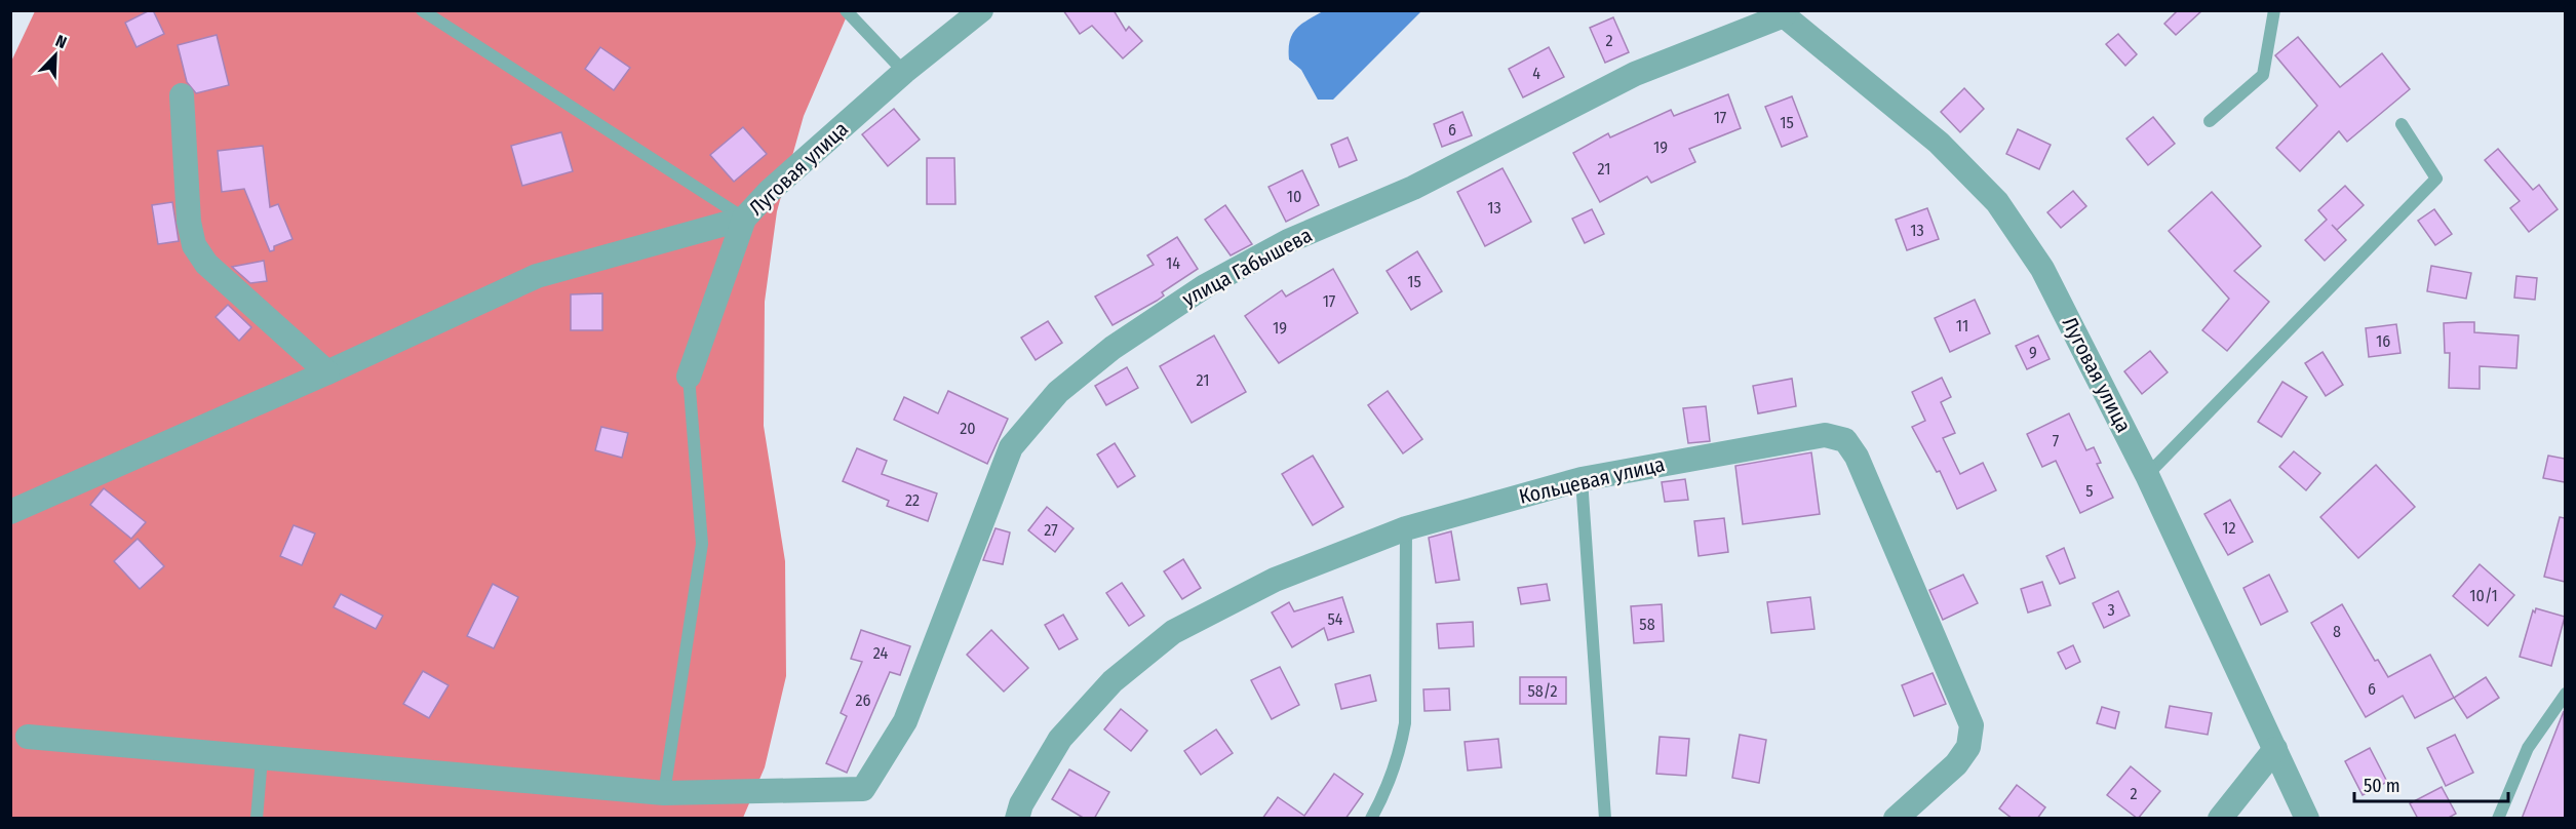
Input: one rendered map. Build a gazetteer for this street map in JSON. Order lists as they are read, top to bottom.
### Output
{
  "streets": {
    "street": ["Луговая улица", "улица Габышева", "Кольцевая улица"]
  },
  "crossings": [
    ["Луговая улица", "улица Габышева"]
  ],
  "house_numbers": [
    "2",
    "4",
    "17",
    "15",
    "6",
    "19",
    "21",
    "10",
    "13",
    "13",
    "14",
    "15",
    "17",
    "11",
    "19",
    "16",
    "9",
    "21",
    "20",
    "7",
    "5",
    "22",
    "12",
    "27",
    "10/1",
    "3",
    "54",
    "58",
    "8",
    "24",
    "6",
    "58/2",
    "26",
    "2"
  ],
  "scale_bar": "50 m",
  "north": "top right"
}
